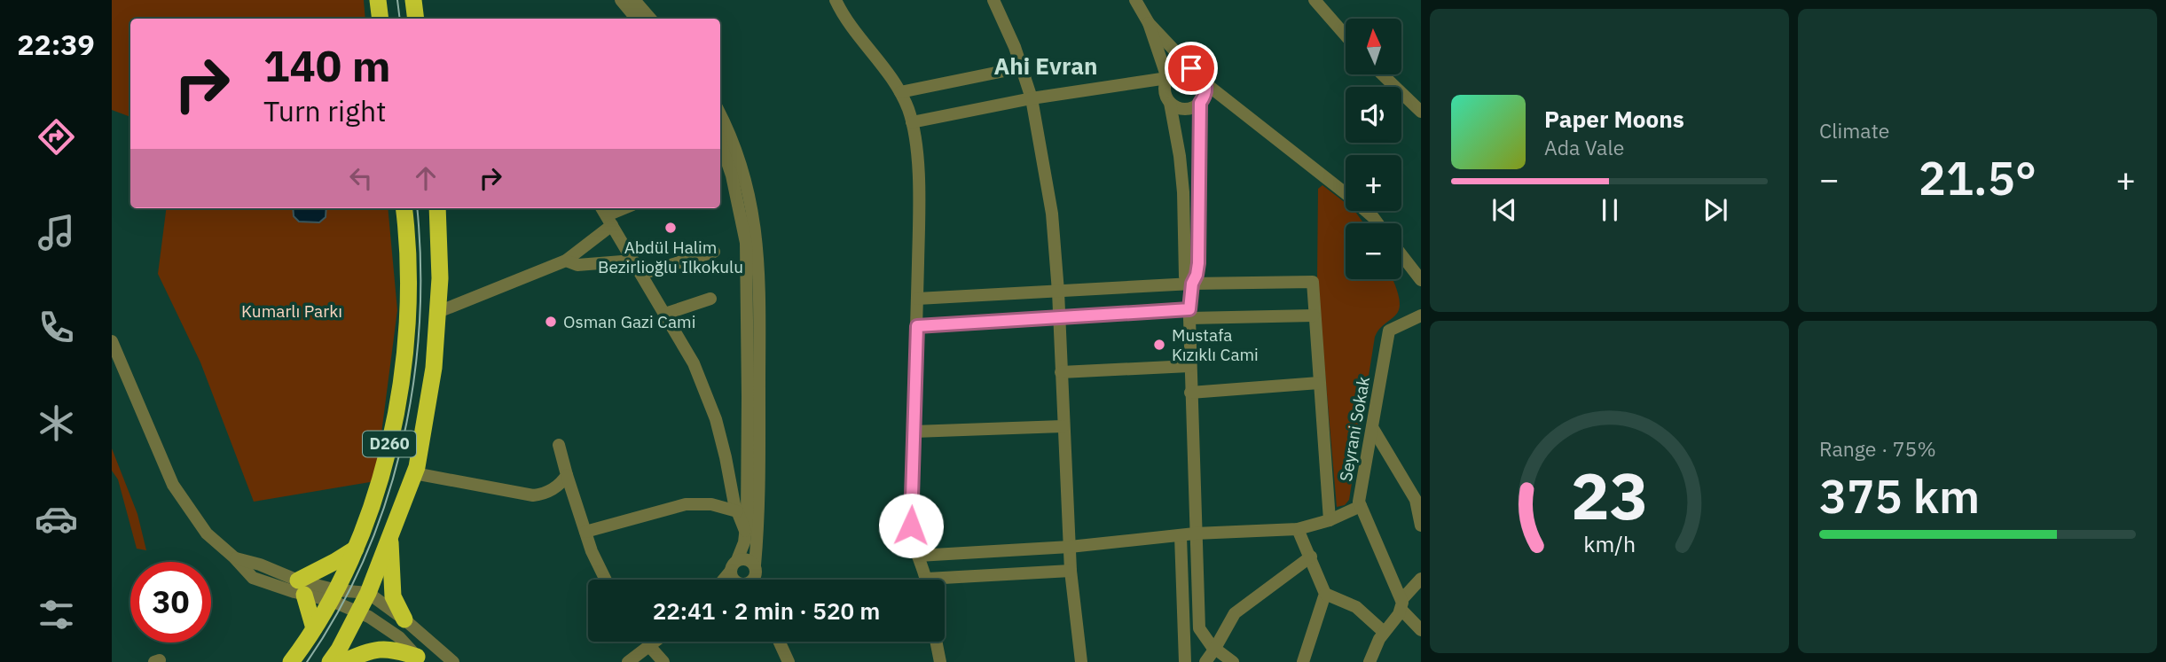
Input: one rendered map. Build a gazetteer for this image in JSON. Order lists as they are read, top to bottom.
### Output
{
  "streets": {
    "highway": ["D260"],
    "street": ["Seyrani Sokak"]
  },
  "districts": ["Ahi Evran"],
  "parks": ["Kumarlı Parkı"],
  "places": ["Abdül Halim Bezirlioğlu Ilkokulu", "Osman Gazi Cami", "Mustafa Kızıklı Cami"],
  "north": "top",
  "page": {
    "tabs": "22:39",
    "tile": [
      "Climate",
      ["Range · 75%", "375 km"]
    ],
    "map_buttons": ["+", "−"],
    "turn": ["140 m", "Turn right"],
    "song": ["Paper Moons", "Ada Vale"],
    "heat": ["−", "21.5°", "+"],
    "limit": "30",
    "trip": "22:41 · 2 min · 520 m",
    "gauge": ["23", "km/h"]
  }
}
